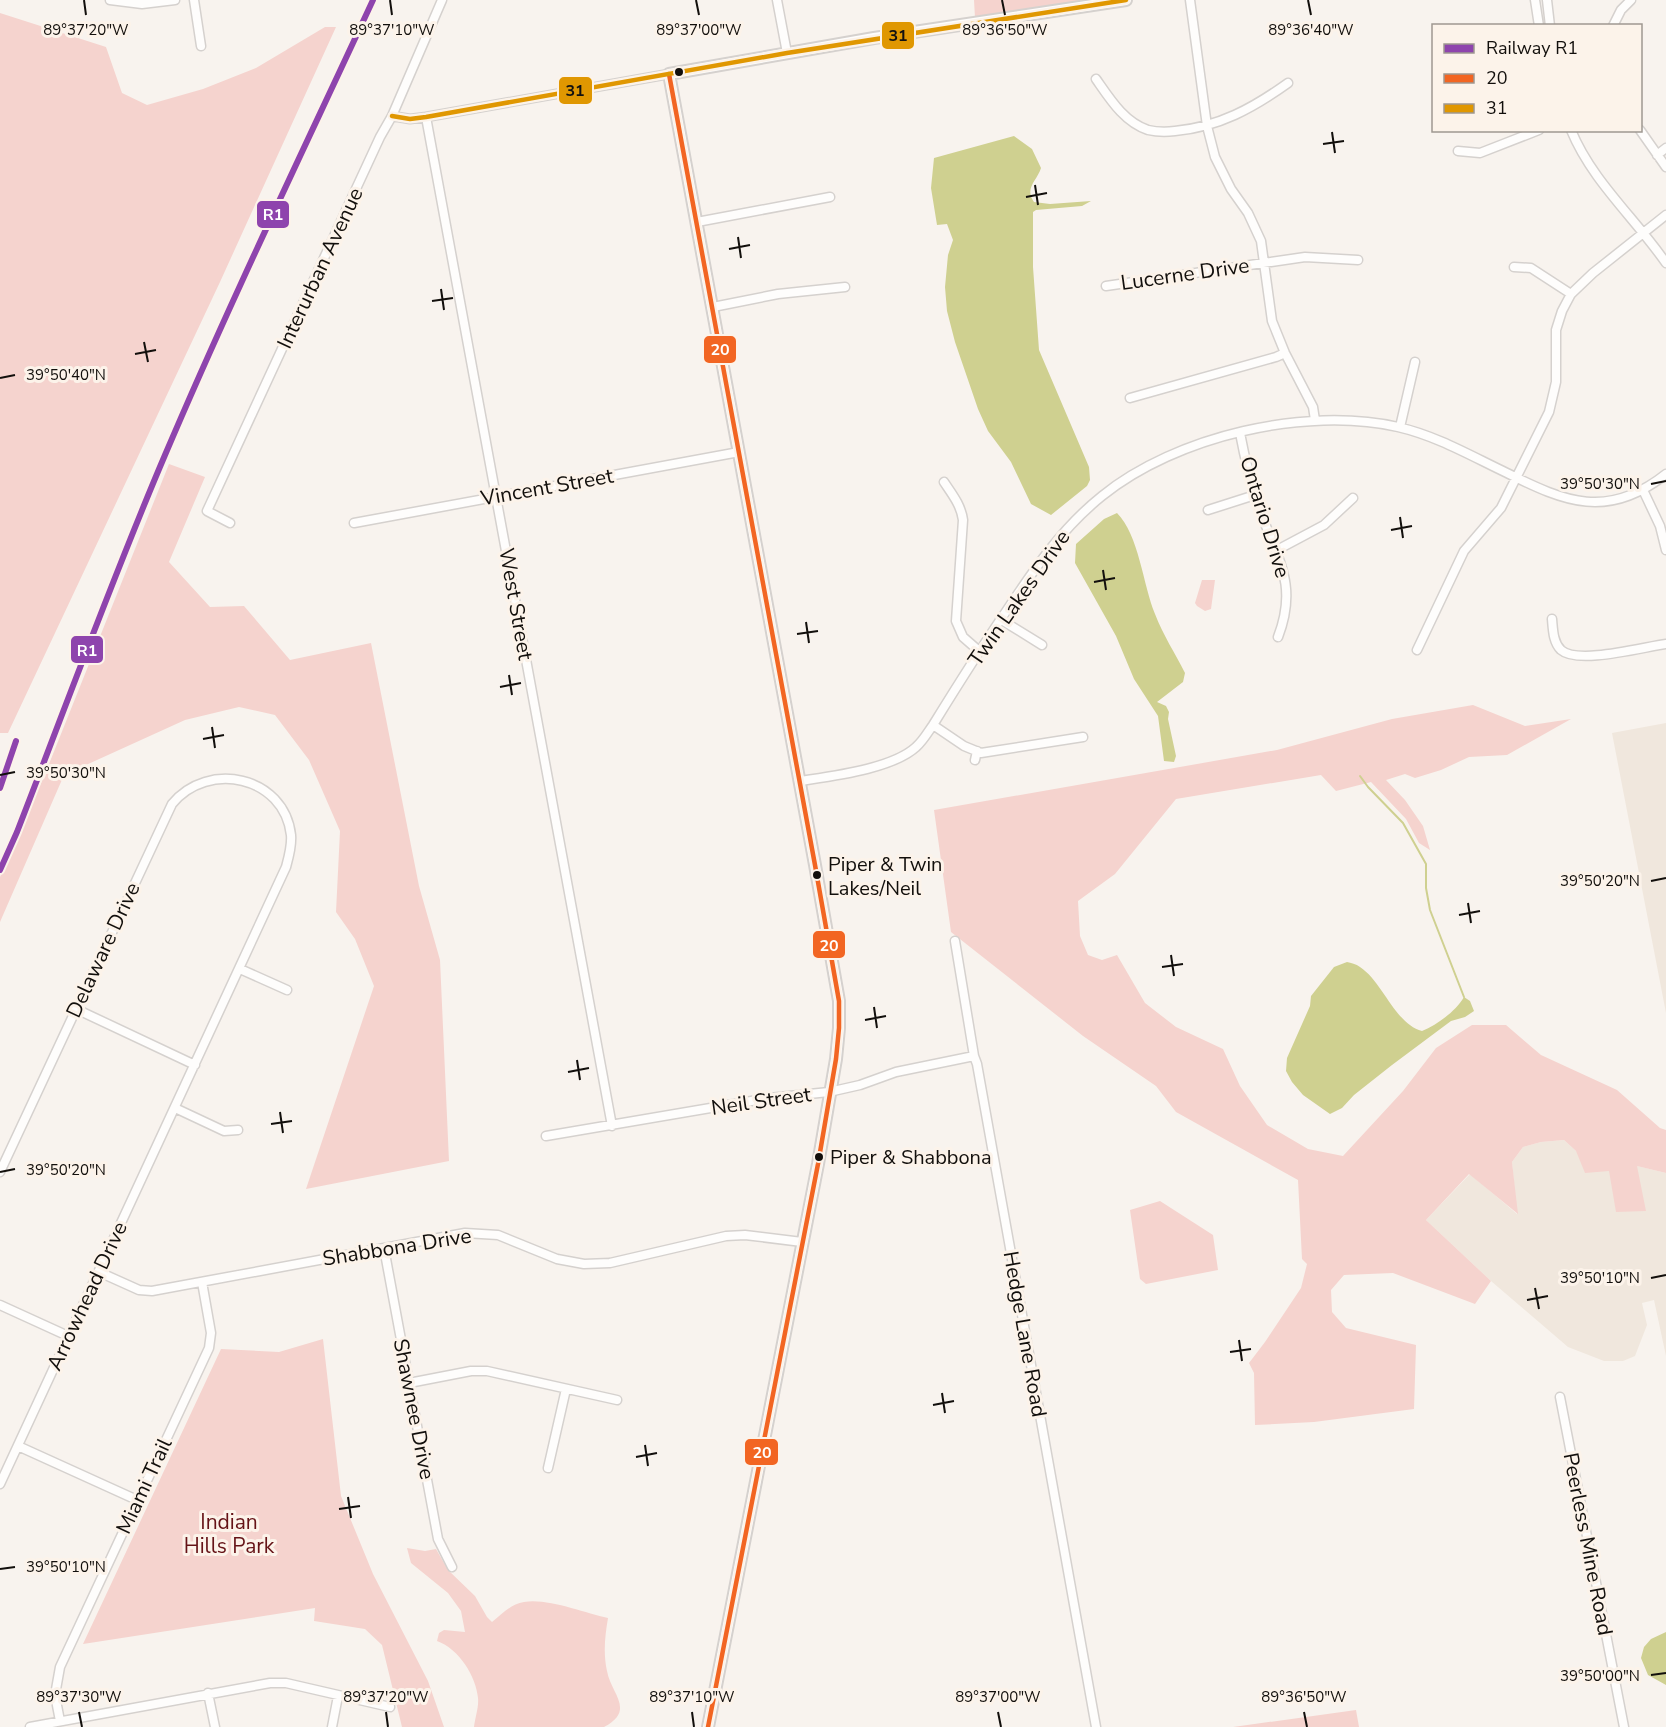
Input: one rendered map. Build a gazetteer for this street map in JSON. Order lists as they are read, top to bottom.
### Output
{
  "streets": {
    "street": [
      "Interurban Avenue",
      "Lucerne Drive",
      "Vincent Street",
      "Ontario Drive",
      "Twin Lakes Drive",
      "West Street",
      "Delaware Drive",
      "Neil Street",
      "Shabbona Drive",
      "Arrowhead Drive",
      "Hedge Lane Road",
      "Shawnee Drive",
      "Miami Trail",
      "Peerless Mine Road"
    ]
  },
  "crossings": [
    ["Vincent Street", "West Street"],
    ["Ontario Drive", "Twin Lakes Drive"],
    ["West Street", "Neil Street"],
    ["Delaware Drive", "Arrowhead Drive"],
    ["Neil Street", "Hedge Lane Road"],
    ["Shabbona Drive", "Arrowhead Drive"],
    ["Shabbona Drive", "Shawnee Drive"],
    ["Shabbona Drive", "Miami Trail"]
  ],
  "parks": ["Indian Hills Park"],
  "places": ["Piper & Twin Lakes/Neil", "Piper & Shabbona"],
  "lines": ["rail line R1", "transit line 31", "transit line 20"],
  "legend": ["Railway R1", "20", "31"],
  "coordinates": [
    "89°37'20\"W",
    "89°37'10\"W",
    "89°37'00\"W",
    "89°36'50\"W",
    "89°36'40\"W",
    "39°50'40\"N",
    "39°50'30\"N",
    "39°50'20\"N",
    "39°50'10\"N",
    "39°50'00\"N",
    "89°37'30\"W"
  ]
}
